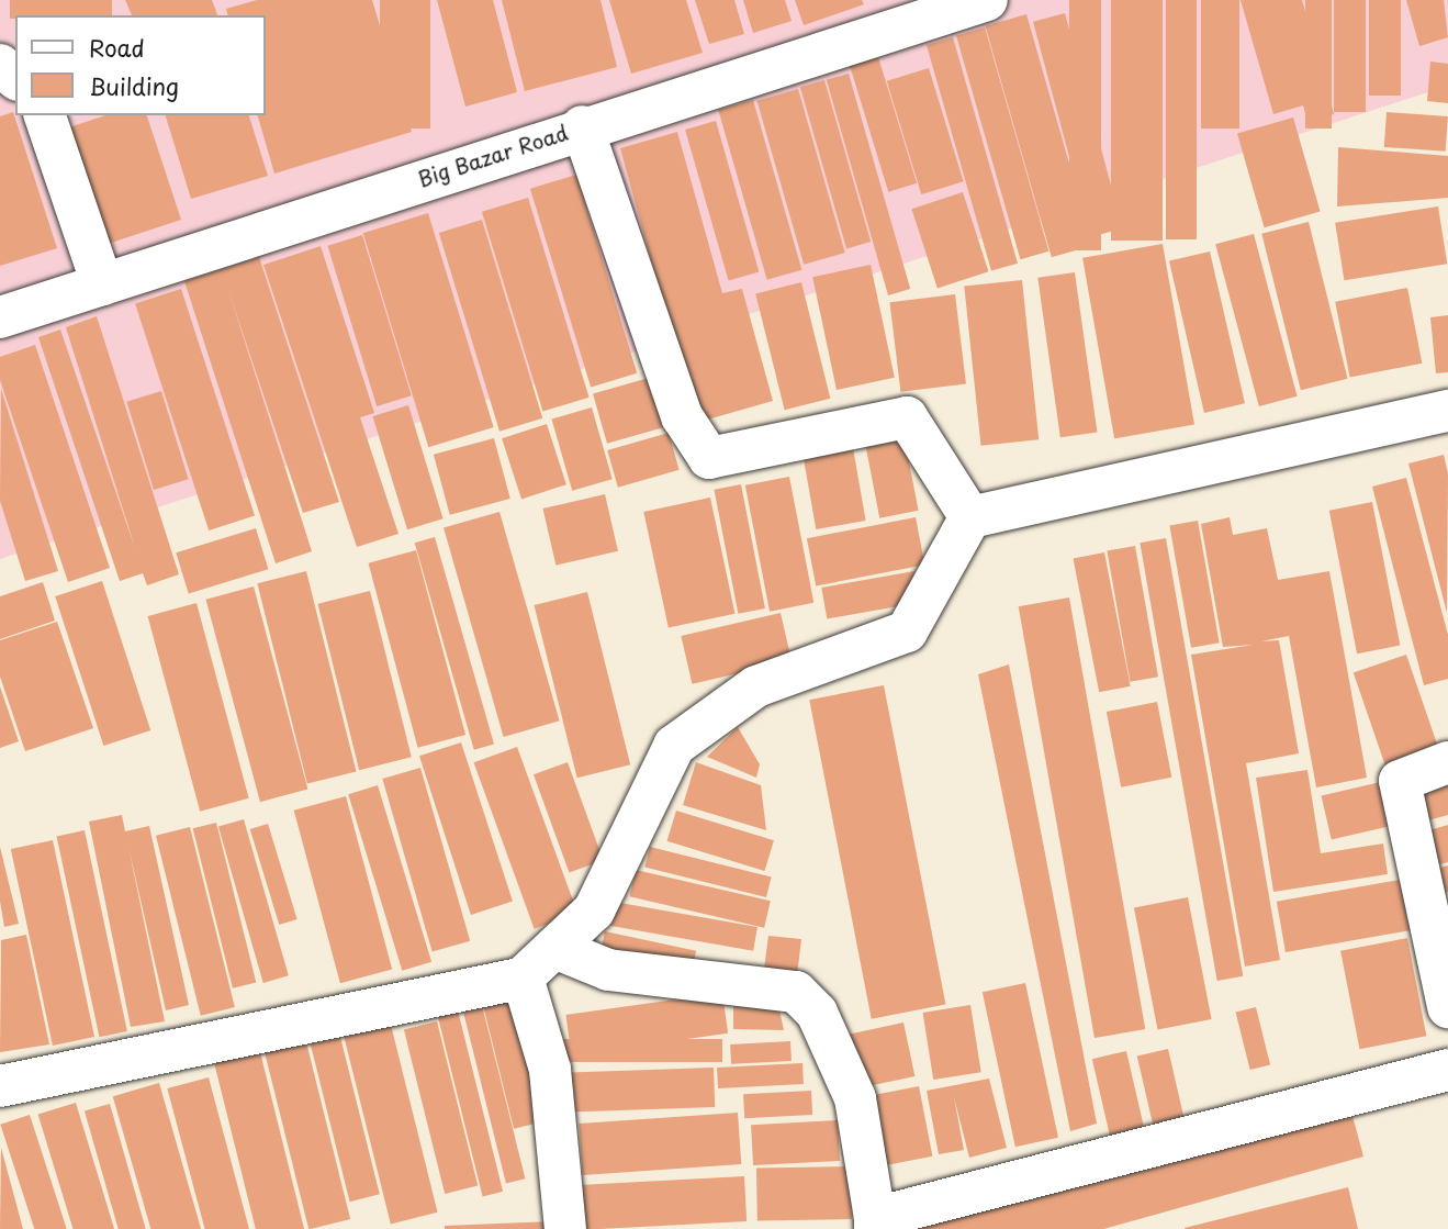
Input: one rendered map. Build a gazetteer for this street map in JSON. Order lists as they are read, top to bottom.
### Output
{
  "streets": {
    "street": ["Big Bazar Road"]
  },
  "legend": ["Road", "Building"]
}
